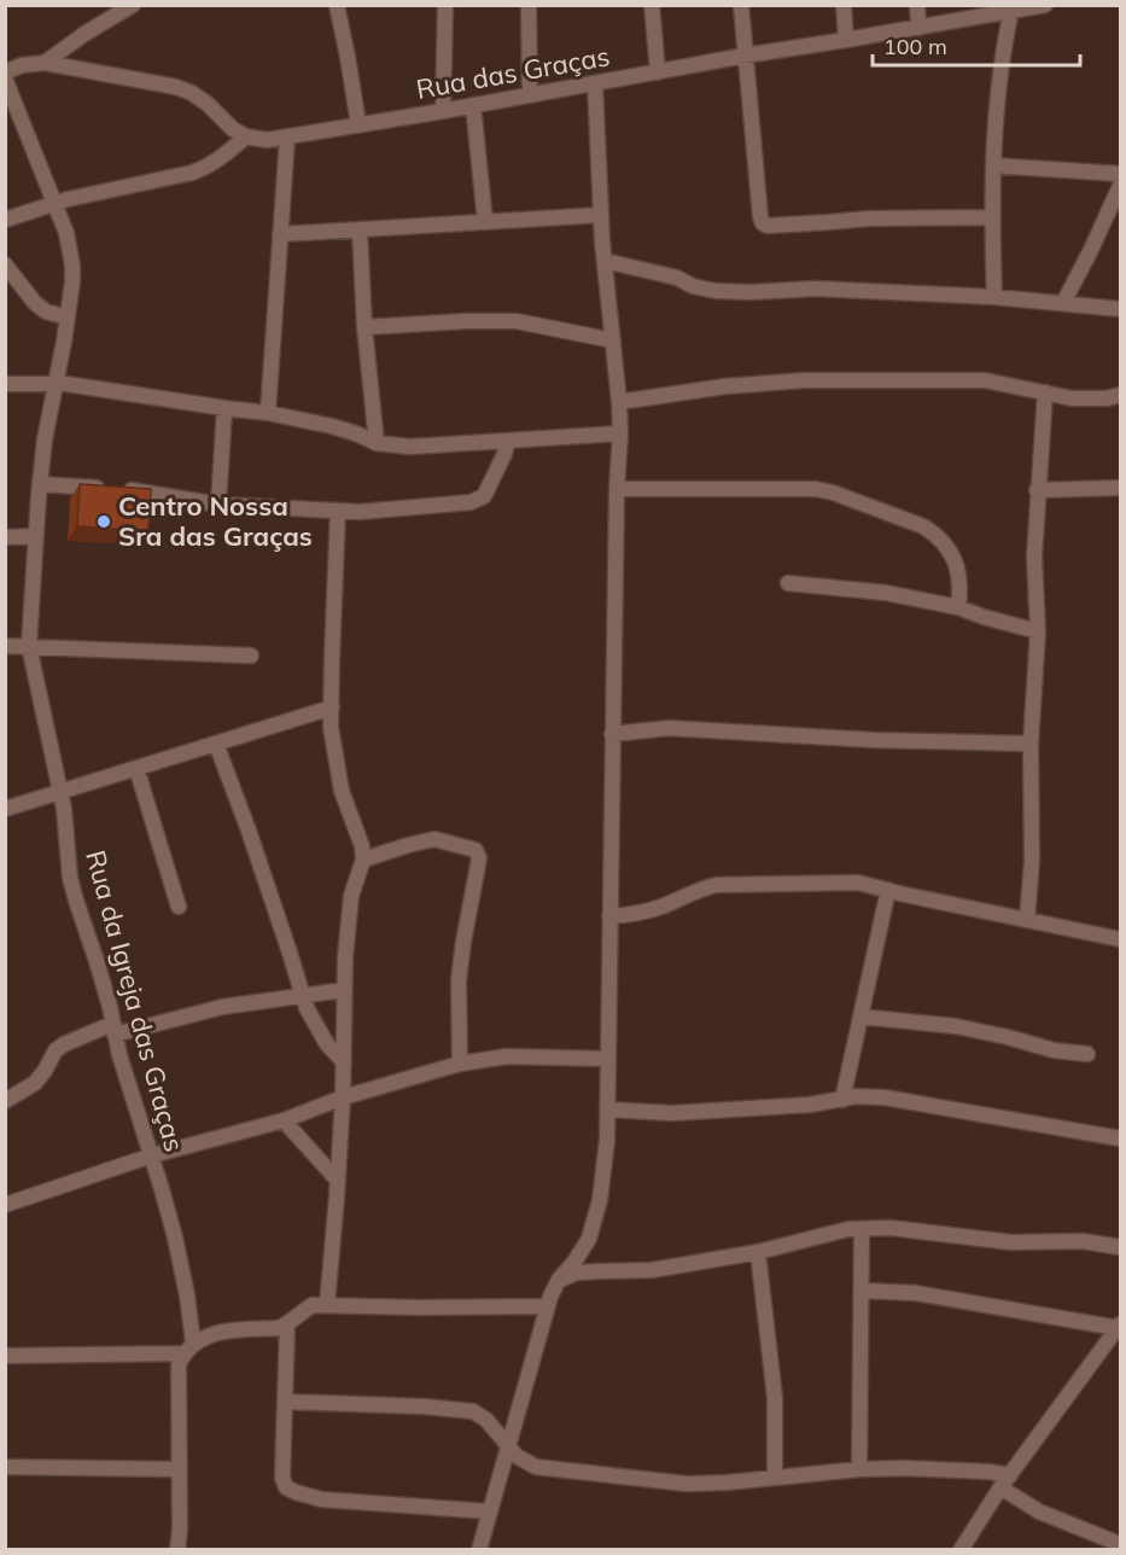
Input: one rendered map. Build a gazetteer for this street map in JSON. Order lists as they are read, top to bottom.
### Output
{
  "streets": {
    "street": ["Rua das Graças", "Rua da Igreja das Graças"]
  },
  "places": ["Centro Nossa Sra das Graças"],
  "scale_bar": "100 m"
}
